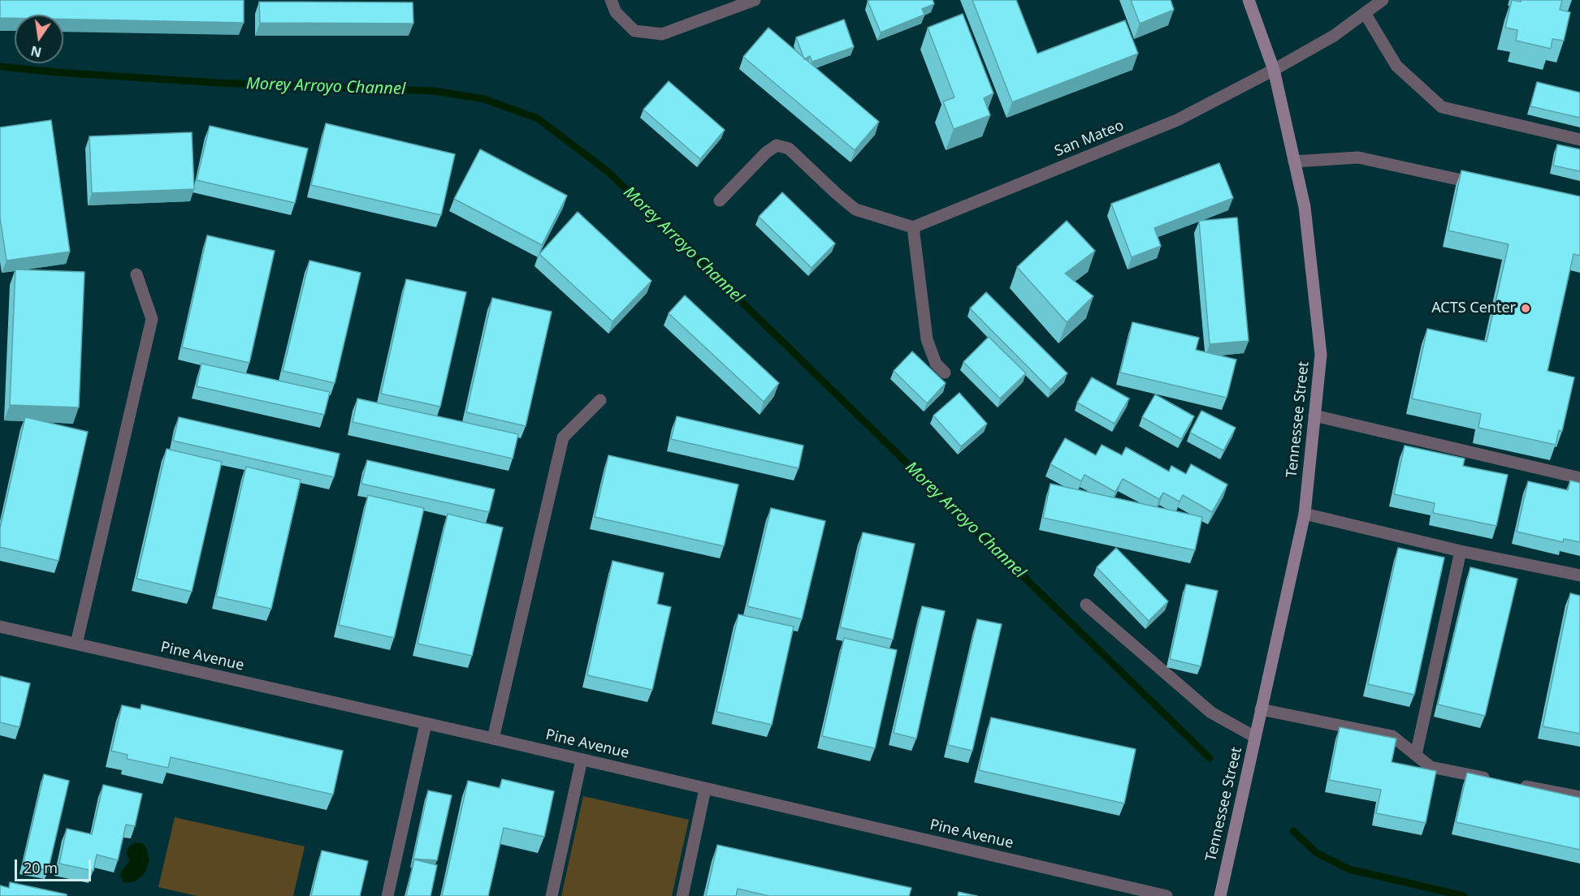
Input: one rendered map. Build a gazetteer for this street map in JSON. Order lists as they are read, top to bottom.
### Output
{
  "streets": {
    "main road": ["Tennessee Street"],
    "street": ["San Mateo", "Pine Avenue"]
  },
  "crossings": [
    ["San Mateo", "Tennessee Street"]
  ],
  "water": ["Morey Arroyo Channel"],
  "places": ["ACTS Center"],
  "scale_bar": "20 m",
  "north": "bottom"
}
